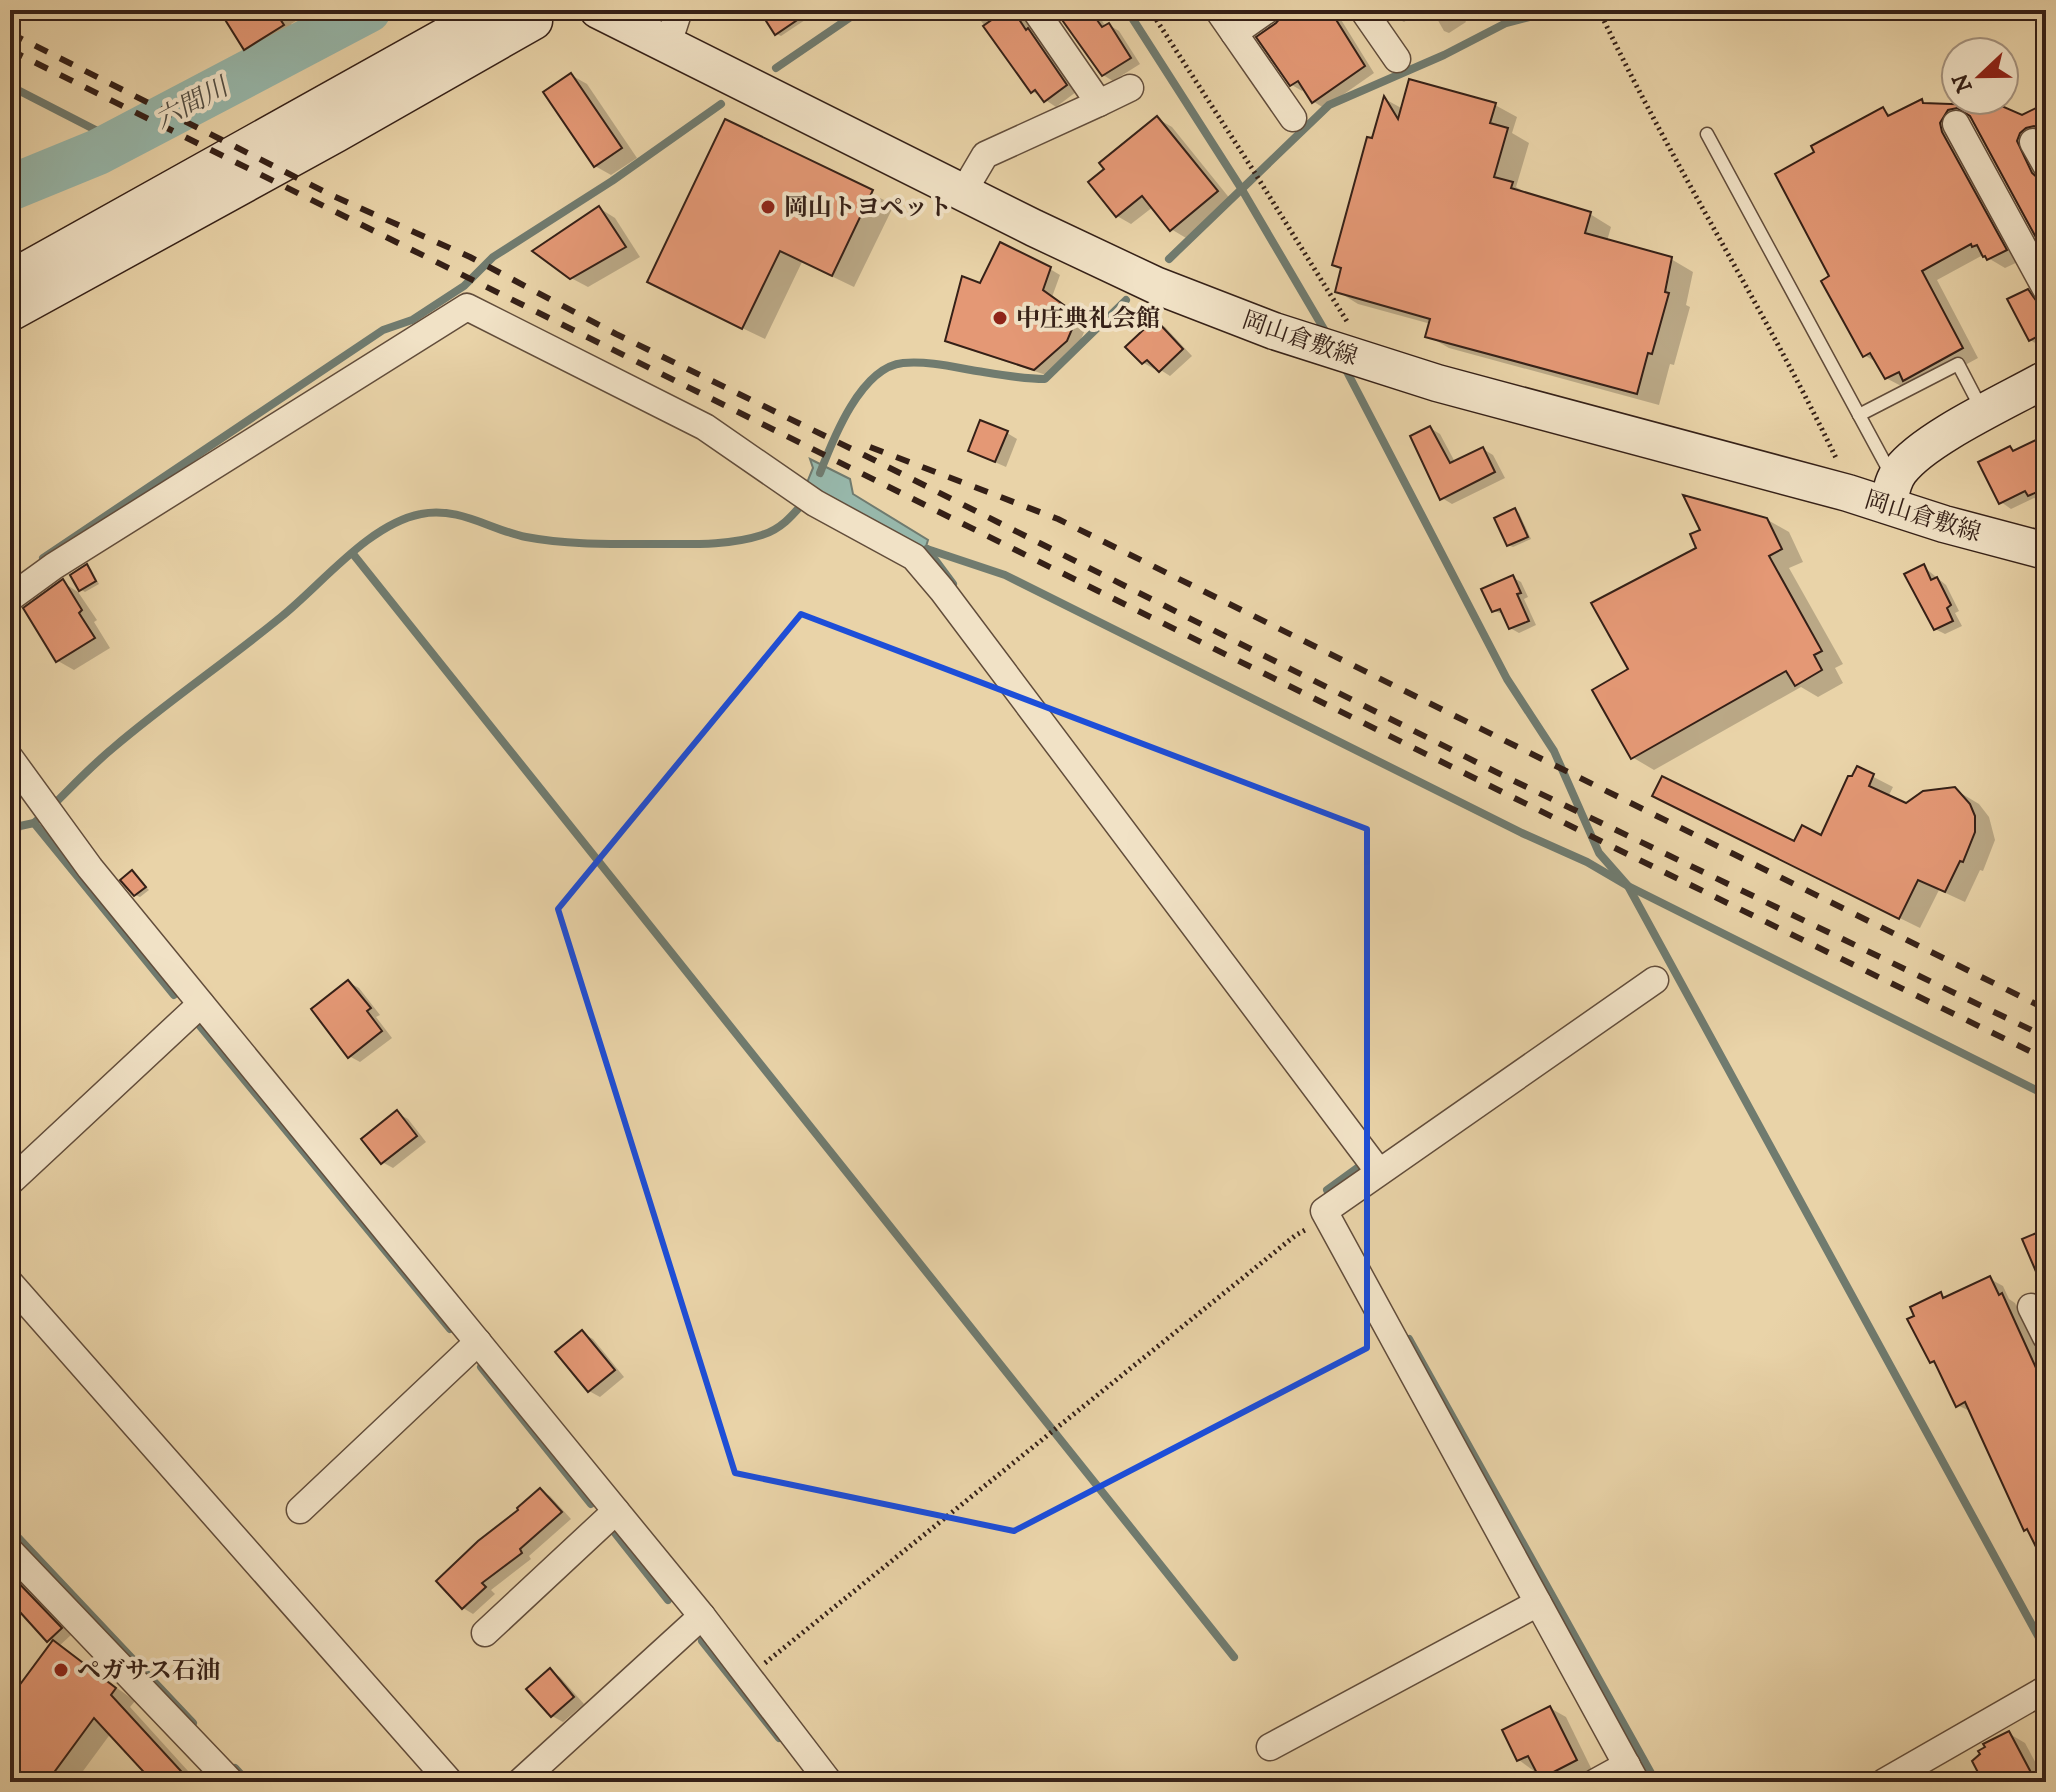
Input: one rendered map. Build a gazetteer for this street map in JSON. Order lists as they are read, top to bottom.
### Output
{
  "streets": {
    "main road": ["岡山倉敷線"]
  },
  "water": ["六間川"],
  "places": ["岡山トヨペット", "中庄典礼会館", "ペガサス石油"],
  "north": "left"
}
